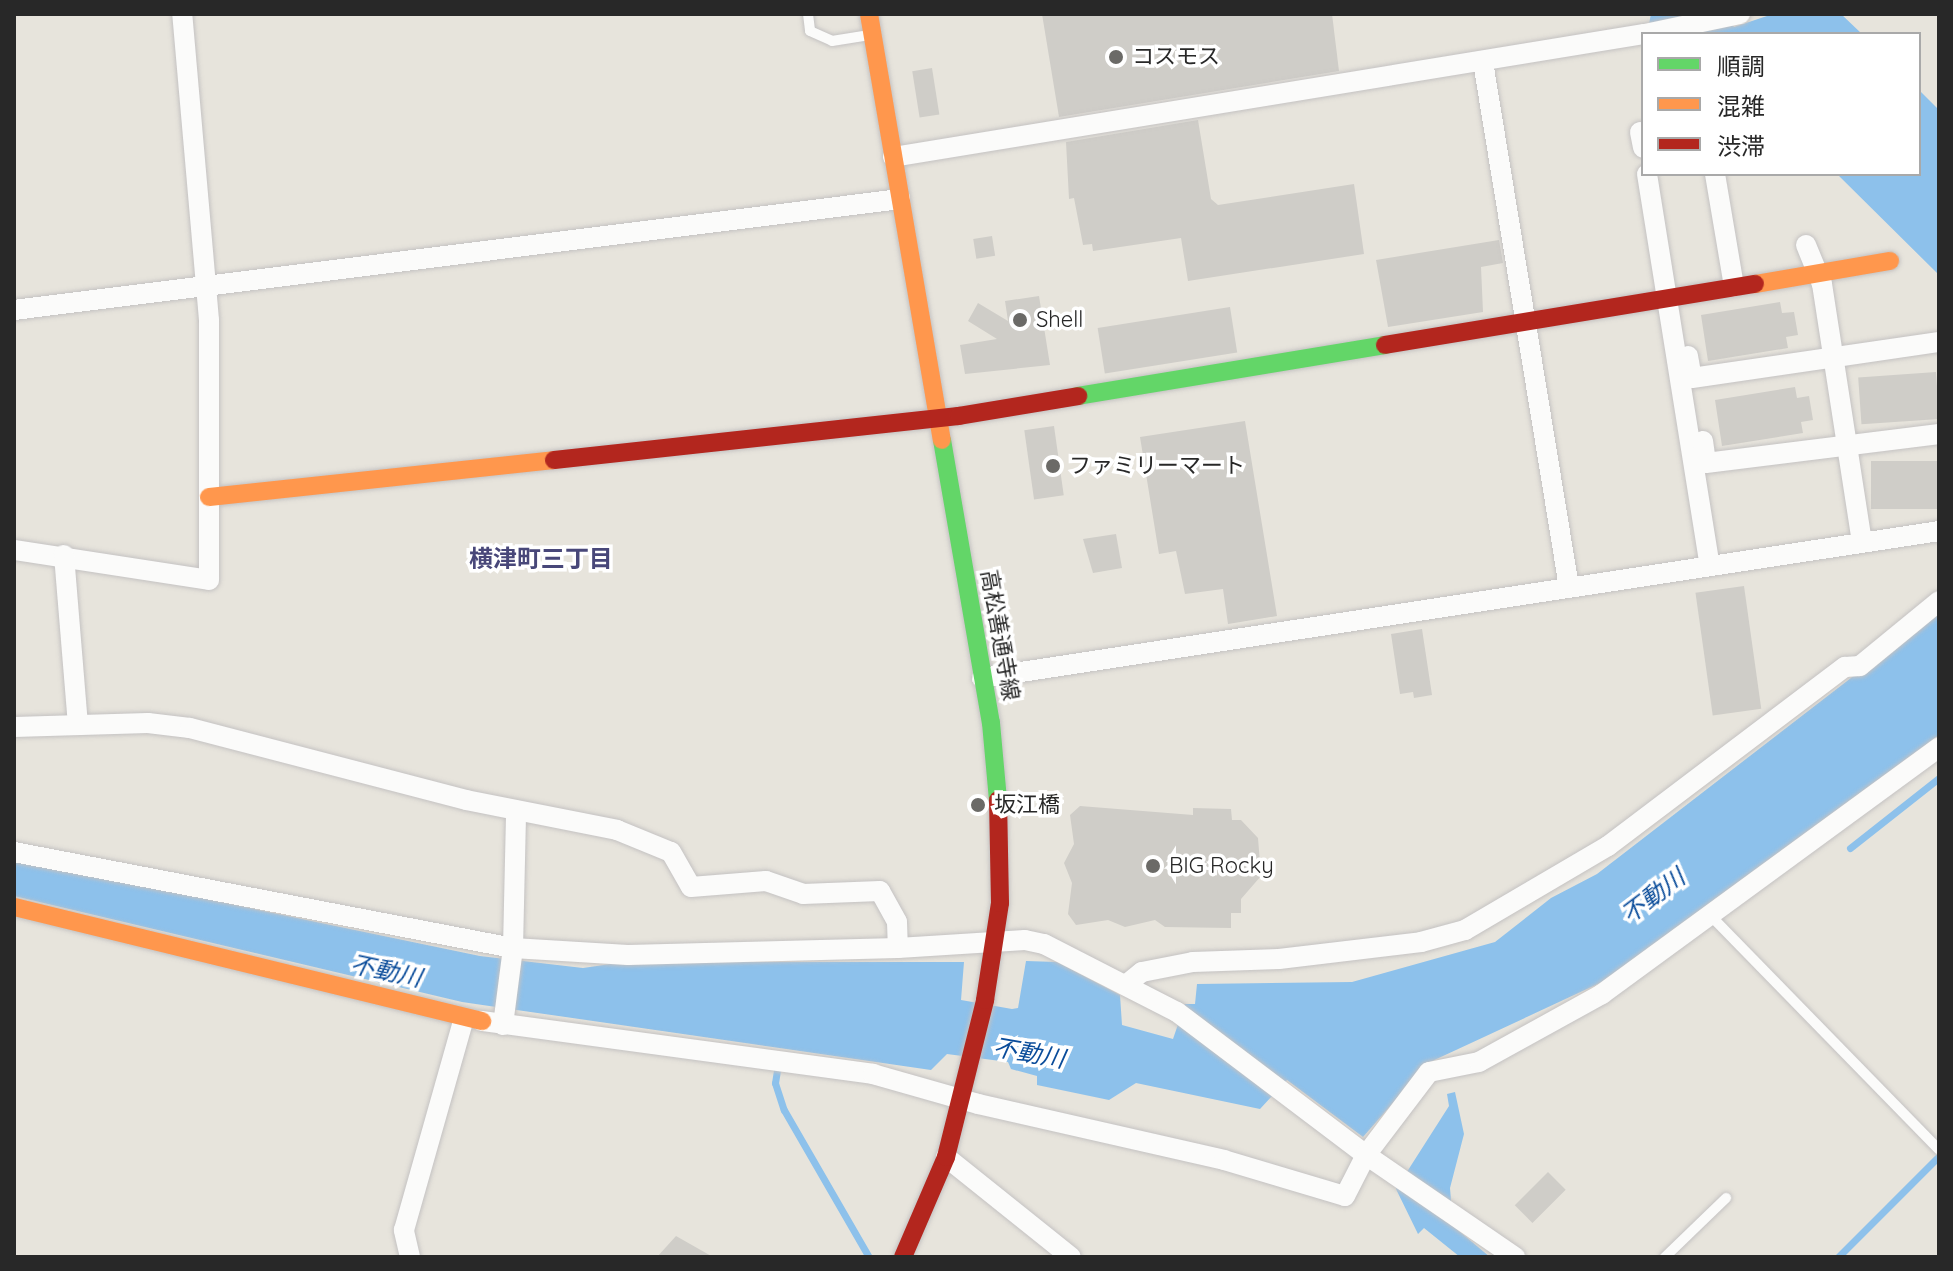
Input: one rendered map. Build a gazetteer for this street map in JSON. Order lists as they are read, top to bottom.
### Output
{
  "streets": {
    "street": ["高松善通寺線"]
  },
  "districts": ["横津町三丁目"],
  "water": ["不動川"],
  "places": [
    "コスモス",
    "Shell",
    "ファミリーマート",
    "坂江橋",
    "BIG Rocky"
  ],
  "legend": ["順調", "混雑", "渋滞"]
}
